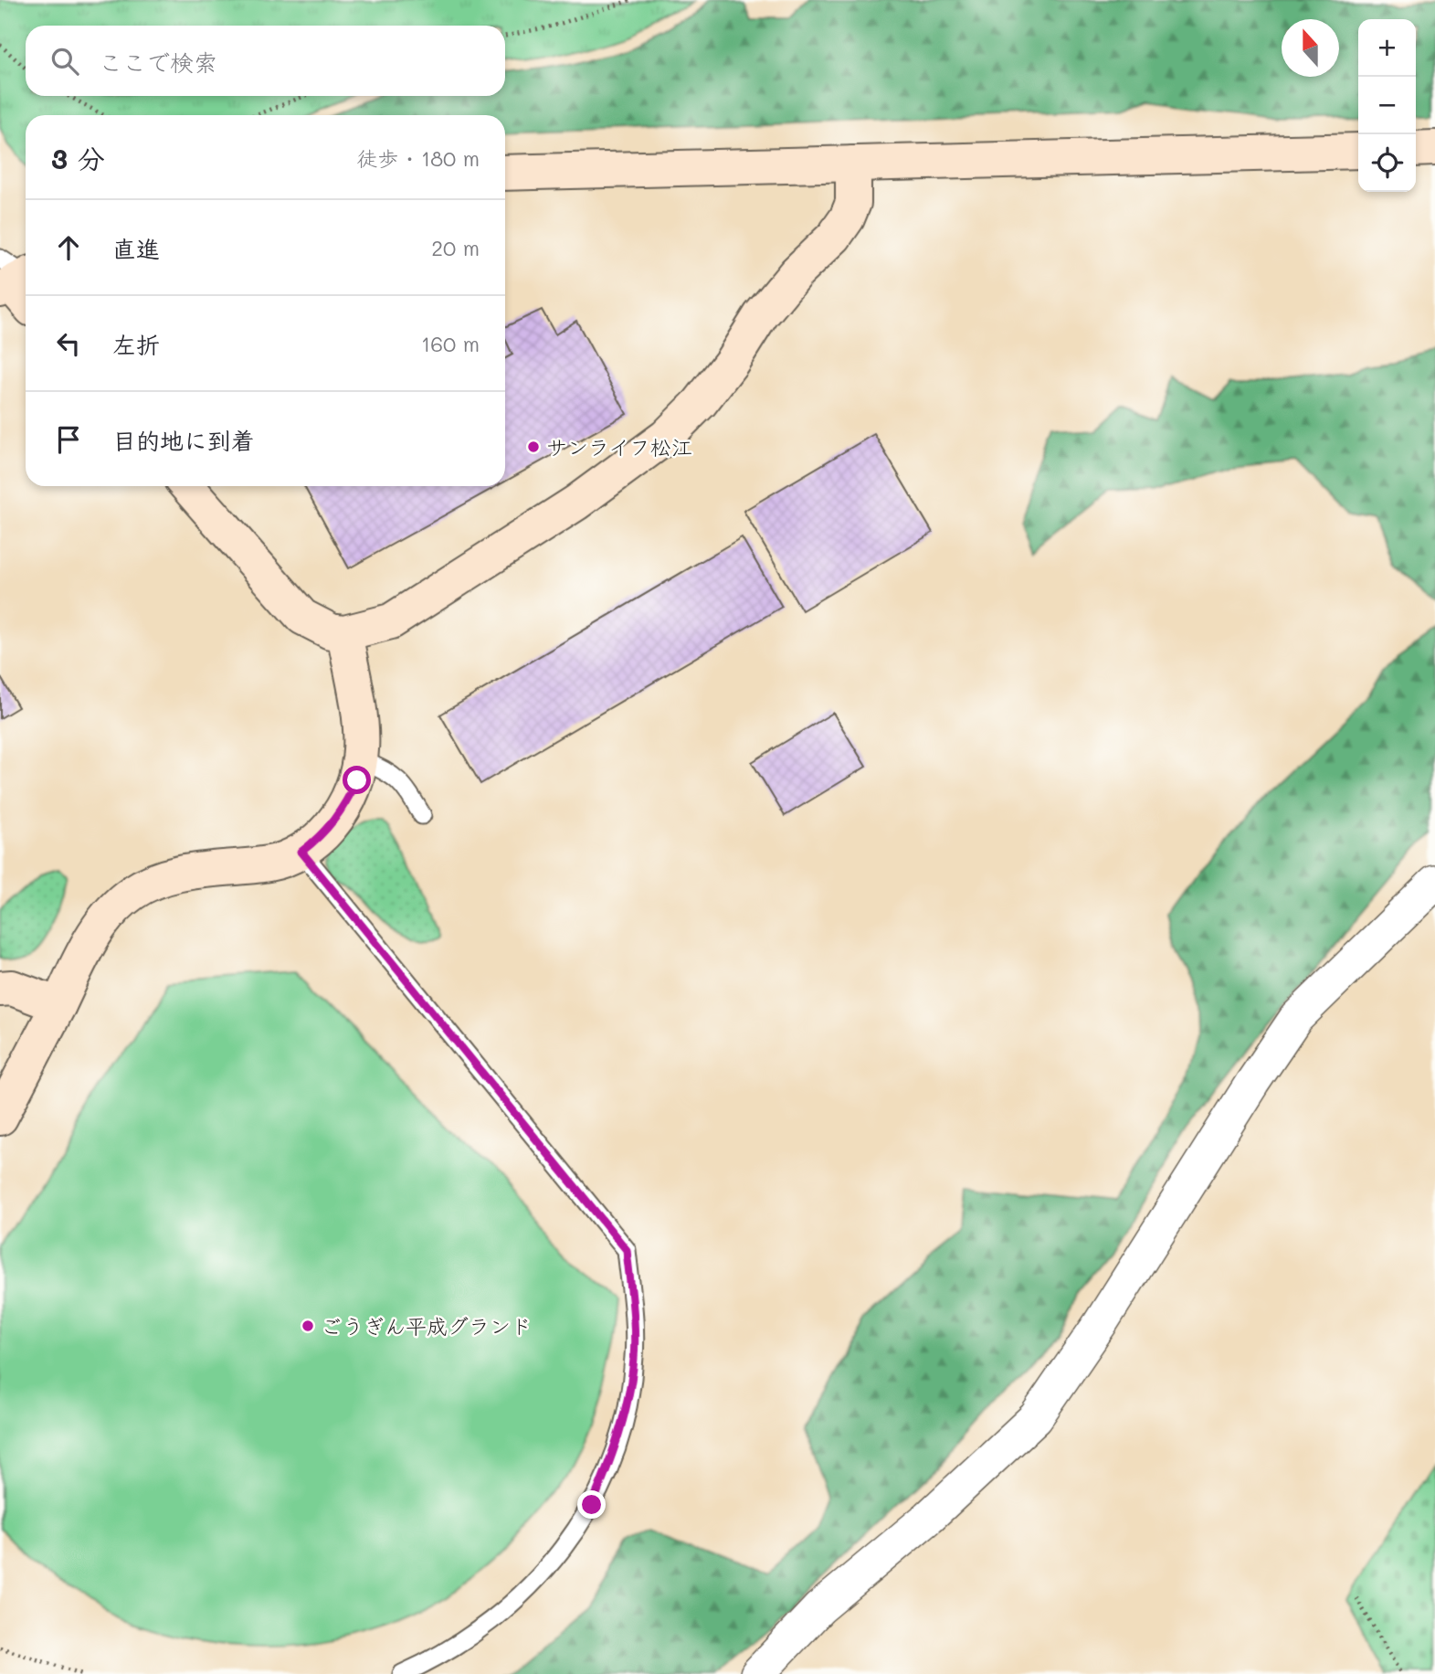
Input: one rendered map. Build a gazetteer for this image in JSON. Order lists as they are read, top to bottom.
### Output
{
  "places": ["サンライフ松江", "ごうぎん平成グランド"],
  "north": "top",
  "page": {
    "map_buttons": ["+", "−"],
    "search": "ここで検索",
    "heading": ["3 分", "徒歩 · 180 m"],
    "list": [
      ["直進", "20 m"],
      ["左折", "160 m"],
      "目的地に到着"
    ]
  }
}
